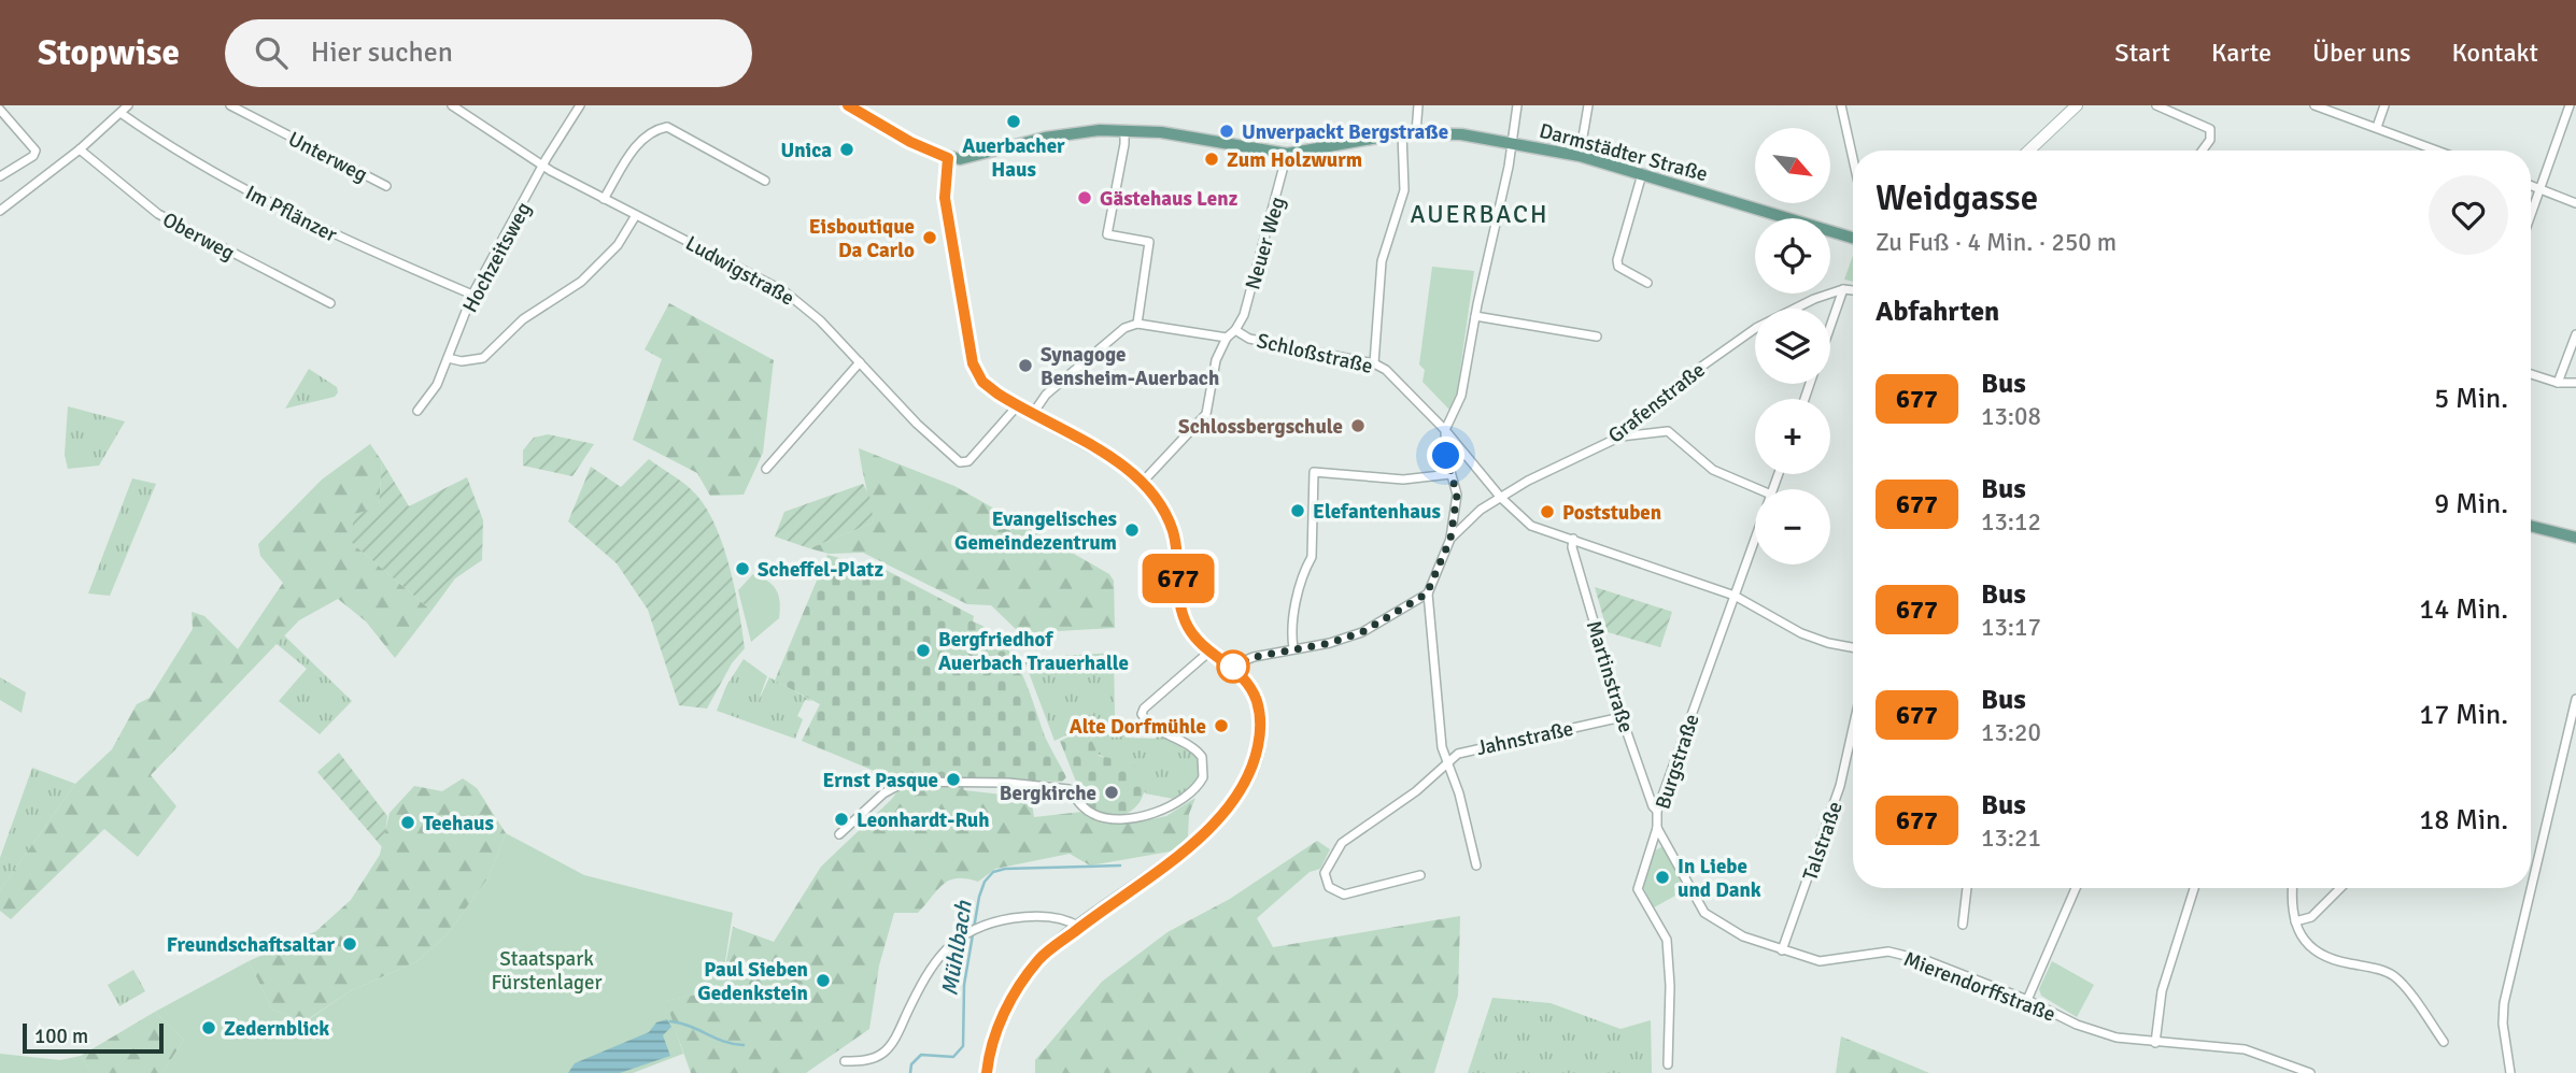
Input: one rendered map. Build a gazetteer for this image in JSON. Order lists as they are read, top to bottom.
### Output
{
  "streets": {
    "main road": ["Darmstädter Straße"],
    "street": [
      "Unterweg",
      "Im Pflänzer",
      "Oberweg",
      "Neuer Weg",
      "Hochzeitsweg",
      "Ludwigstraße",
      "Schloßstraße",
      "Grafenstraße",
      "Martinstraße",
      "Jahnstraße",
      "Burgstraße",
      "Talstraße",
      "Mierendorffstraße"
    ]
  },
  "crossings": [
    ["Darmstädter Straße", "Neuer Weg"],
    ["Im Pflänzer", "Hochzeitsweg"],
    ["Neuer Weg", "Schloßstraße"],
    ["Hochzeitsweg", "Ludwigstraße"],
    ["Schloßstraße", "Grafenstraße"],
    ["Schloßstraße", "Martinstraße"],
    ["Schloßstraße", "Burgstraße"],
    ["Martinstraße", "Jahnstraße"],
    ["Martinstraße", "Burgstraße"],
    ["Burgstraße", "Mierendorffstraße"],
    ["Talstraße", "Mierendorffstraße"]
  ],
  "districts": ["AUERBACH"],
  "water": ["Mühlbach"],
  "parks": ["Staatspark Fürstenlager"],
  "places": [
    "Auerbacher Haus",
    "Unverpackt Bergstraße",
    "Unica",
    "Zum Holzwurm",
    "Gästehaus Lenz",
    "Eisboutique Da Carlo",
    "Synagoge Bensheim-Auerbach",
    "Schlossbergschule",
    "Elefantenhaus",
    "Poststuben",
    "Evangelisches Gemeindezentrum",
    "Scheffel-Platz",
    "Bergfriedhof Auerbach Trauerhalle",
    "Alte Dorfmühle",
    "Ernst Pasque",
    "Bergkirche",
    "Leonhardt-Ruh",
    "Teehaus",
    "In Liebe und Dank",
    "Freundschaftsaltar",
    "Paul Sieben Gedenkstein",
    "Zedernblick"
  ],
  "lines": ["bus line 677"],
  "scale_bar": "100 m",
  "north": "bottom right",
  "page": {
    "header": "Stopwise",
    "search": "Hier suchen",
    "nav": [
      "Start",
      "Karte",
      "Über uns",
      "Kontakt"
    ],
    "on_map": "677",
    "map_buttons": ["+", "−"],
    "heading": [
      ["Weidgasse", "Zu Fuß · 4 Min. · 250 m"],
      "Abfahrten"
    ],
    "list": [
      {
        "mark": "677",
        "name": "Bus",
        "note": "13:08",
        "value": "5 Min."
      },
      {
        "mark": "677",
        "name": "Bus",
        "note": "13:12",
        "value": "9 Min."
      },
      {
        "mark": "677",
        "name": "Bus",
        "note": "13:17",
        "value": "14 Min."
      },
      {
        "mark": "677",
        "name": "Bus",
        "note": "13:20",
        "value": "17 Min."
      },
      {
        "mark": "677",
        "name": "Bus",
        "note": "13:21",
        "value": "18 Min."
      }
    ],
    "scale": "100 m"
  }
}
